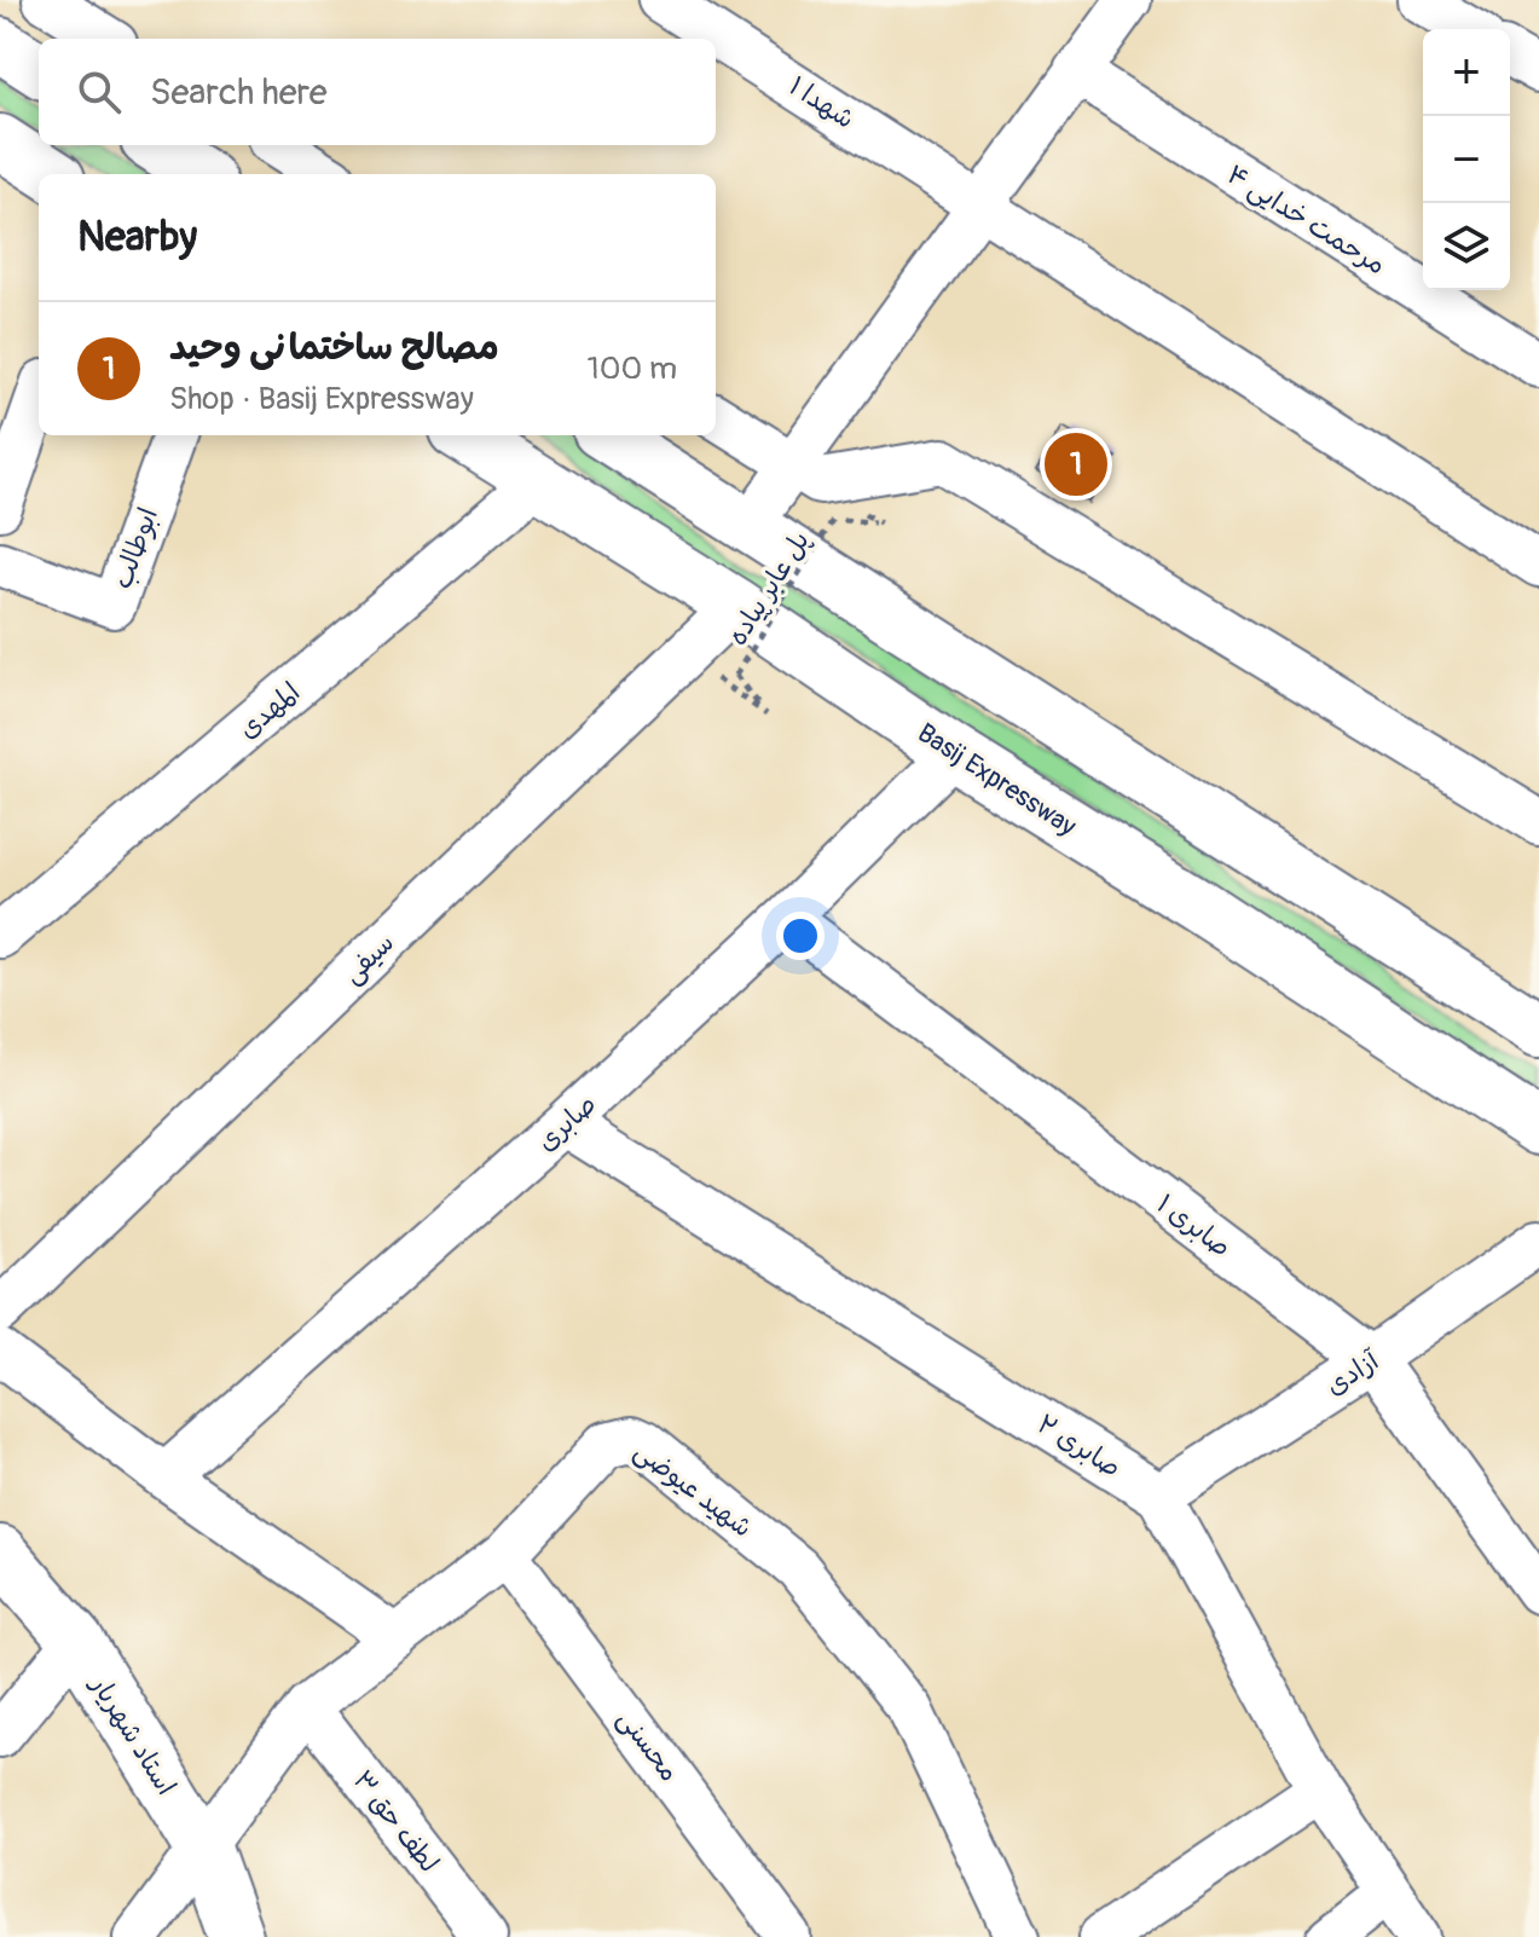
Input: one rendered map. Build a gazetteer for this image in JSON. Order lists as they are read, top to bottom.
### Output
{
  "streets": {
    "main road": ["Basij Expressway", "استاد شهریار"],
    "street": [
      "شهدا ۱",
      "مرحمت خدایی ۴",
      "ابوطالب",
      "المهدی",
      "سیفی",
      "صابری",
      "صابری ۱",
      "آزادی",
      "صابری ۲",
      "شهید عیوضی",
      "محسنی",
      "لطف حق ۳"
    ],
    "path": ["پل عابر پیاده"]
  },
  "crossings": [
    ["پل عابر پیاده", "سیفی"],
    ["المهدی", "Basij Expressway"],
    ["Basij Expressway", "سیفی"],
    ["Basij Expressway", "صابری"],
    ["صابری", "صابری ۱"],
    ["صابری", "صابری ۲"],
    ["صابری ۱", "آزادی"],
    ["آزادی", "صابری ۲"],
    ["شهید عیوضی", "استاد شهریار"],
    ["شهید عیوضی", "محسنی"],
    ["شهید عیوضی", "لطف حق ۳"]
  ],
  "page": {
    "map_buttons": ["+", "−"],
    "search": "Search here",
    "heading": "Nearby",
    "list": [
      {
        "mark": "1",
        "name": "مصالح ساختمانی وحید",
        "note": "Shop · Basij Expressway",
        "value": "100 m"
      }
    ],
    "pins": "1"
  }
}
